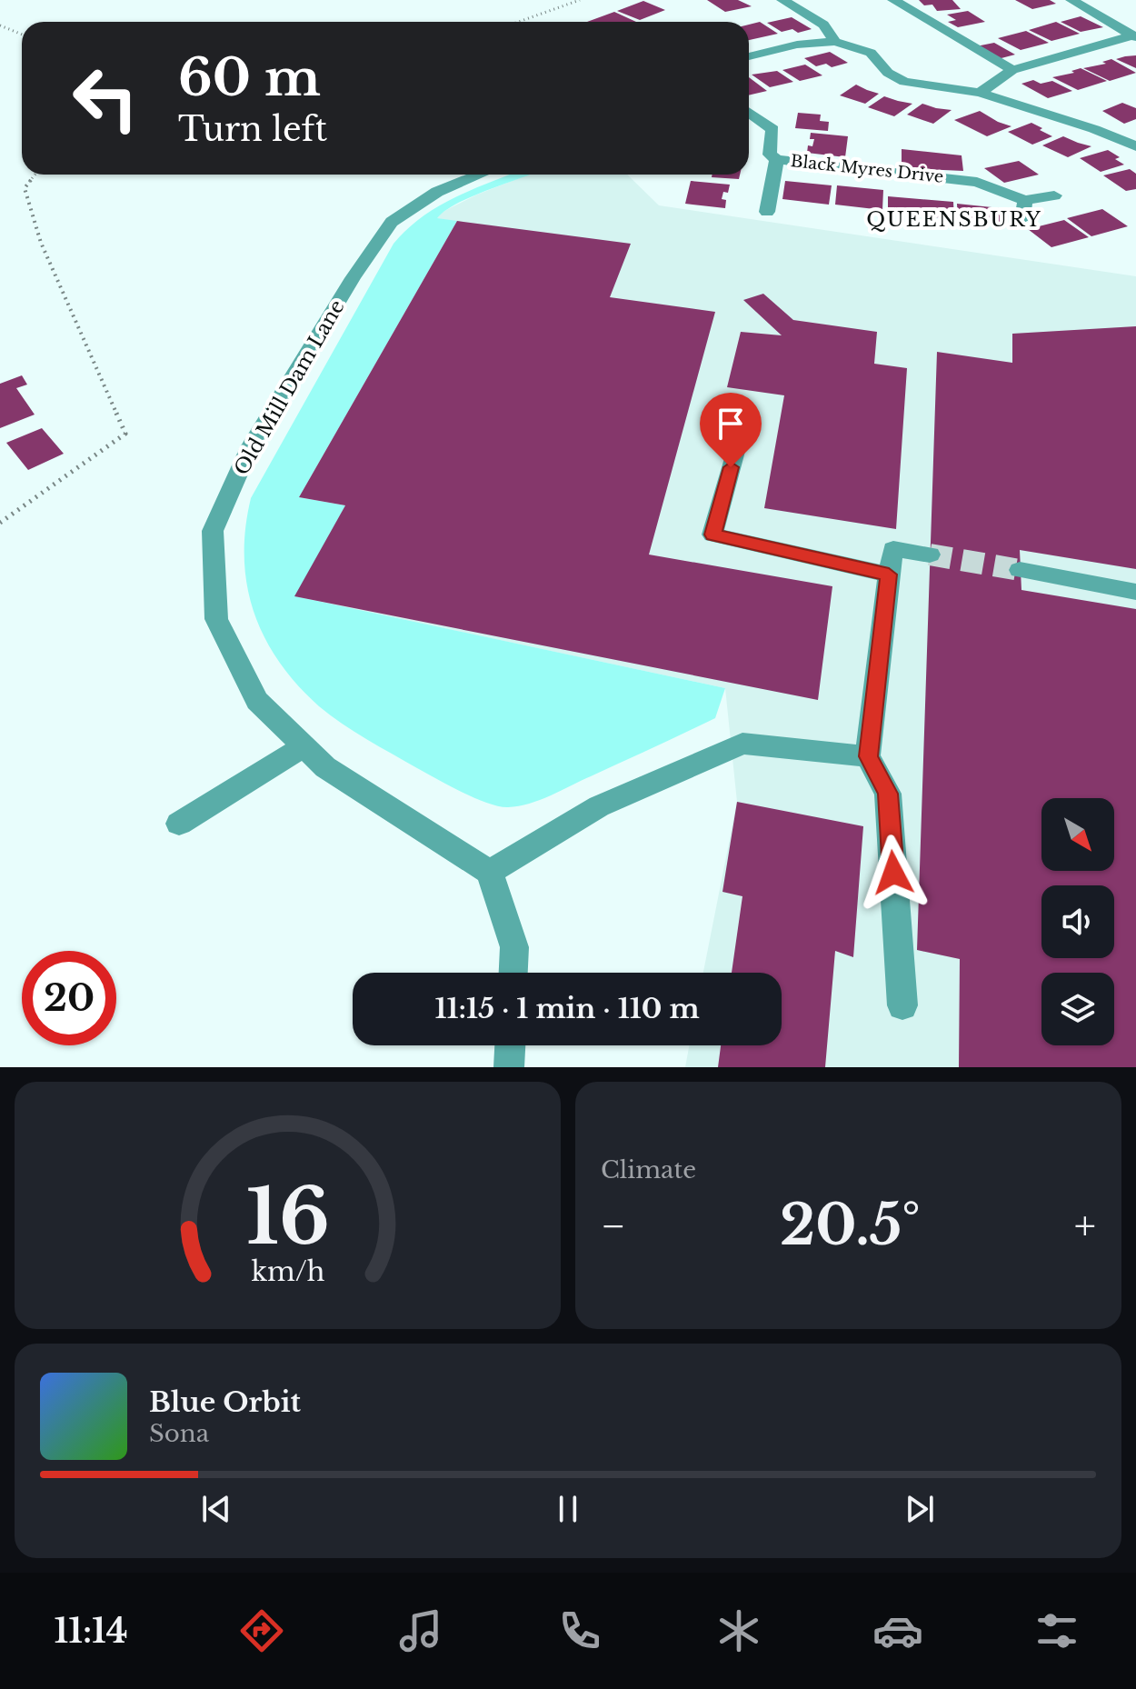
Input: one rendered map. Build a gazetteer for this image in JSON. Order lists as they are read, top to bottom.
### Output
{
  "streets": {
    "street": ["Black Myres Drive", "Old Mill Dam Lane"]
  },
  "districts": ["QUEENSBURY"],
  "north": "bottom right",
  "page": {
    "turn": ["60 m", "Turn left"],
    "limit": "20",
    "trip": "11:15 · 1 min · 110 m",
    "tile": "Climate",
    "heat": ["−", "20.5°", "+"],
    "song": ["Blue Orbit", "Sona"],
    "tabs": "11:14",
    "gauge": ["16", "km/h"]
  }
}
